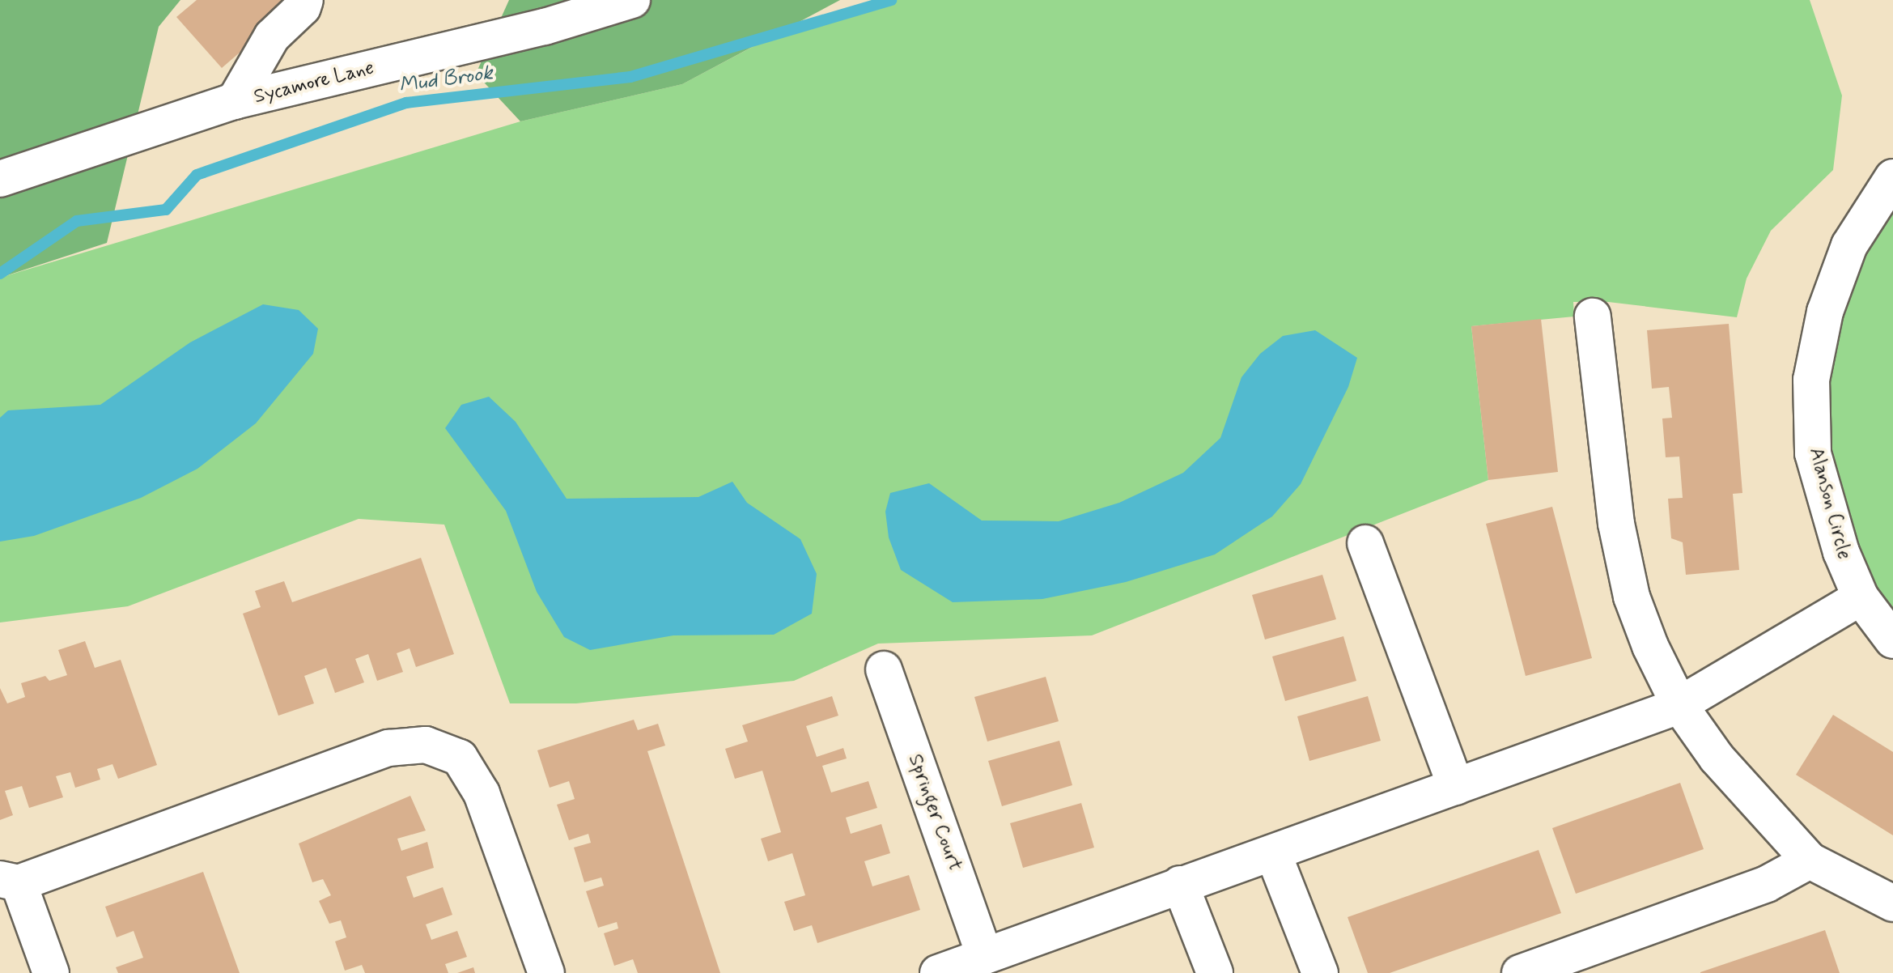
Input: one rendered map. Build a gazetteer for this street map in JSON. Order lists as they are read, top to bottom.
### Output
{
  "streets": {
    "street": ["Sycamore Lane", "Alanson Circle", "Springer Court"]
  },
  "water": ["Mud Brook"]
}
